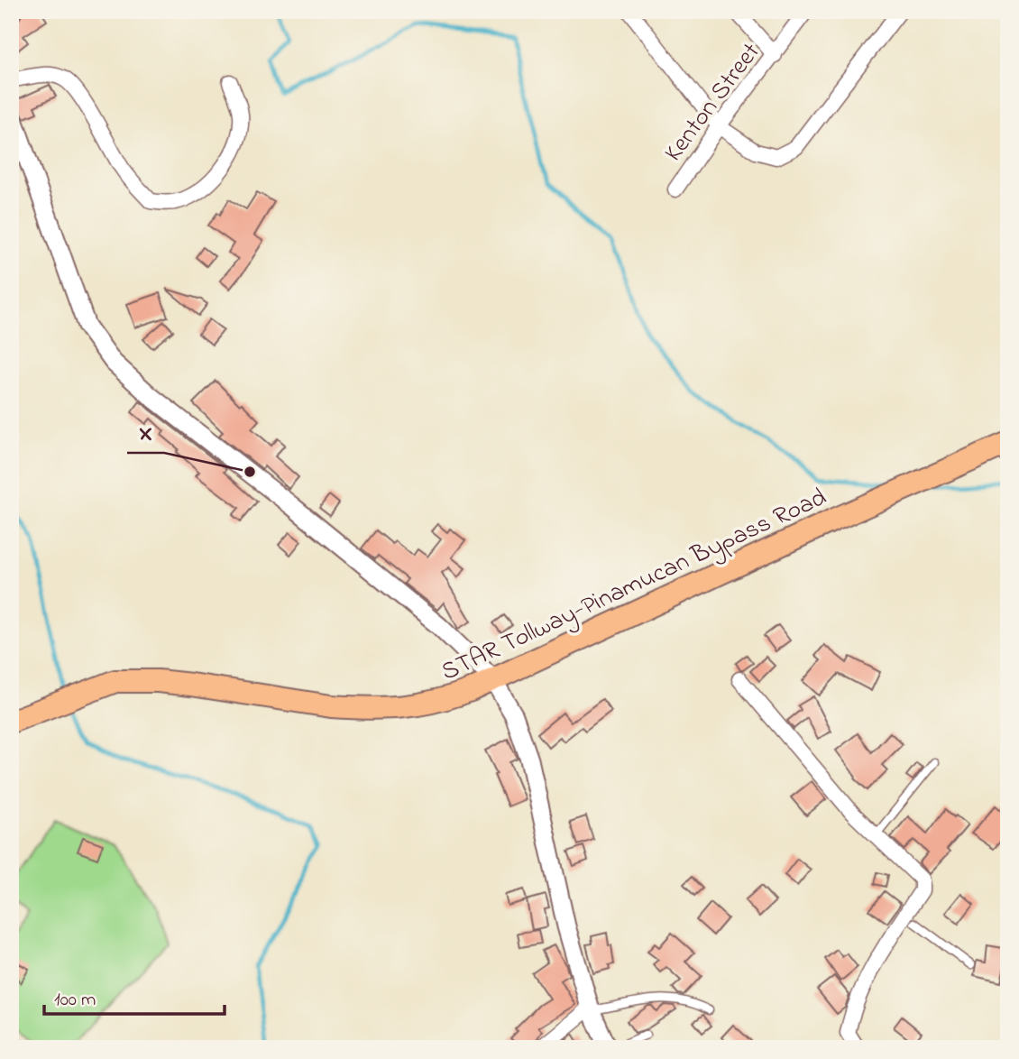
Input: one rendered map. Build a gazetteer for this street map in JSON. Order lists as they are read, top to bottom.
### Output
{
  "streets": {
    "main road": ["STAR Tollway-Pinamucan Bypass Road"],
    "street": ["Kenton Street"]
  },
  "places": ["x"],
  "scale_bar": "100 m"
}
